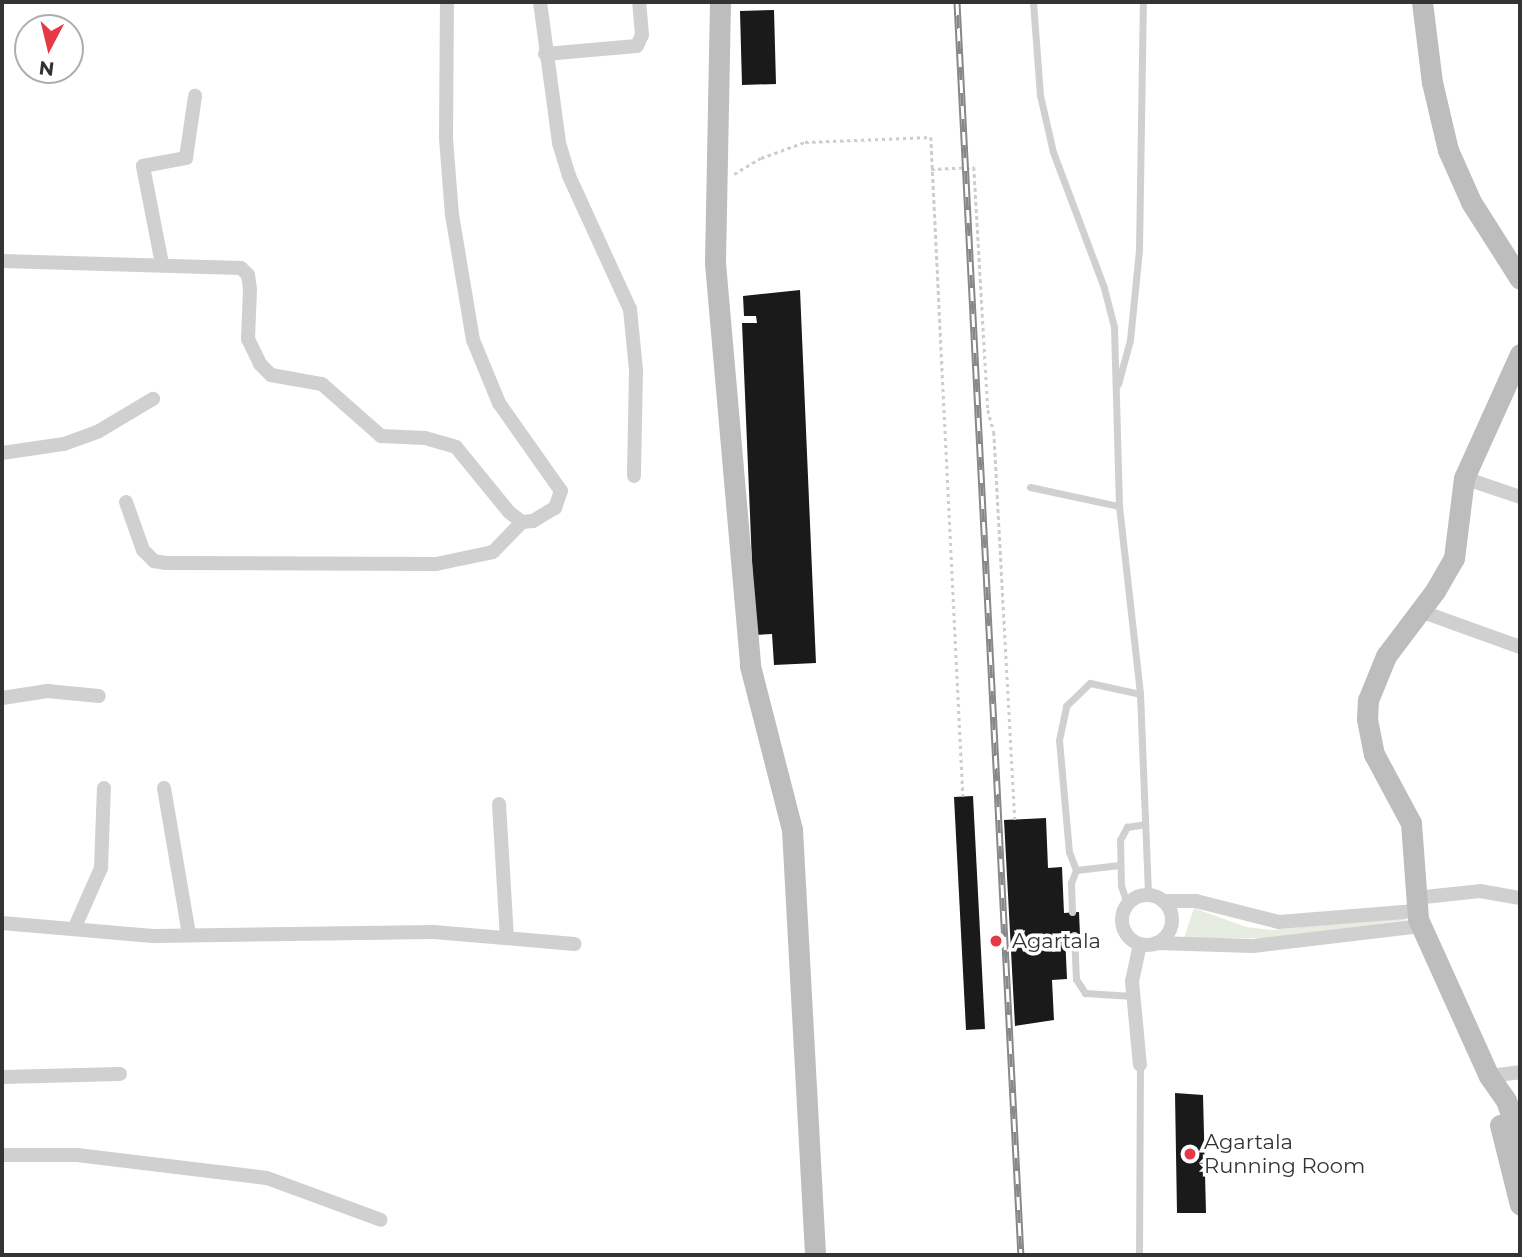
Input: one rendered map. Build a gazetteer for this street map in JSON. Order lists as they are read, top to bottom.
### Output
{
  "places": ["Agartala", "Agartala Running Room"],
  "north": "bottom"
}
